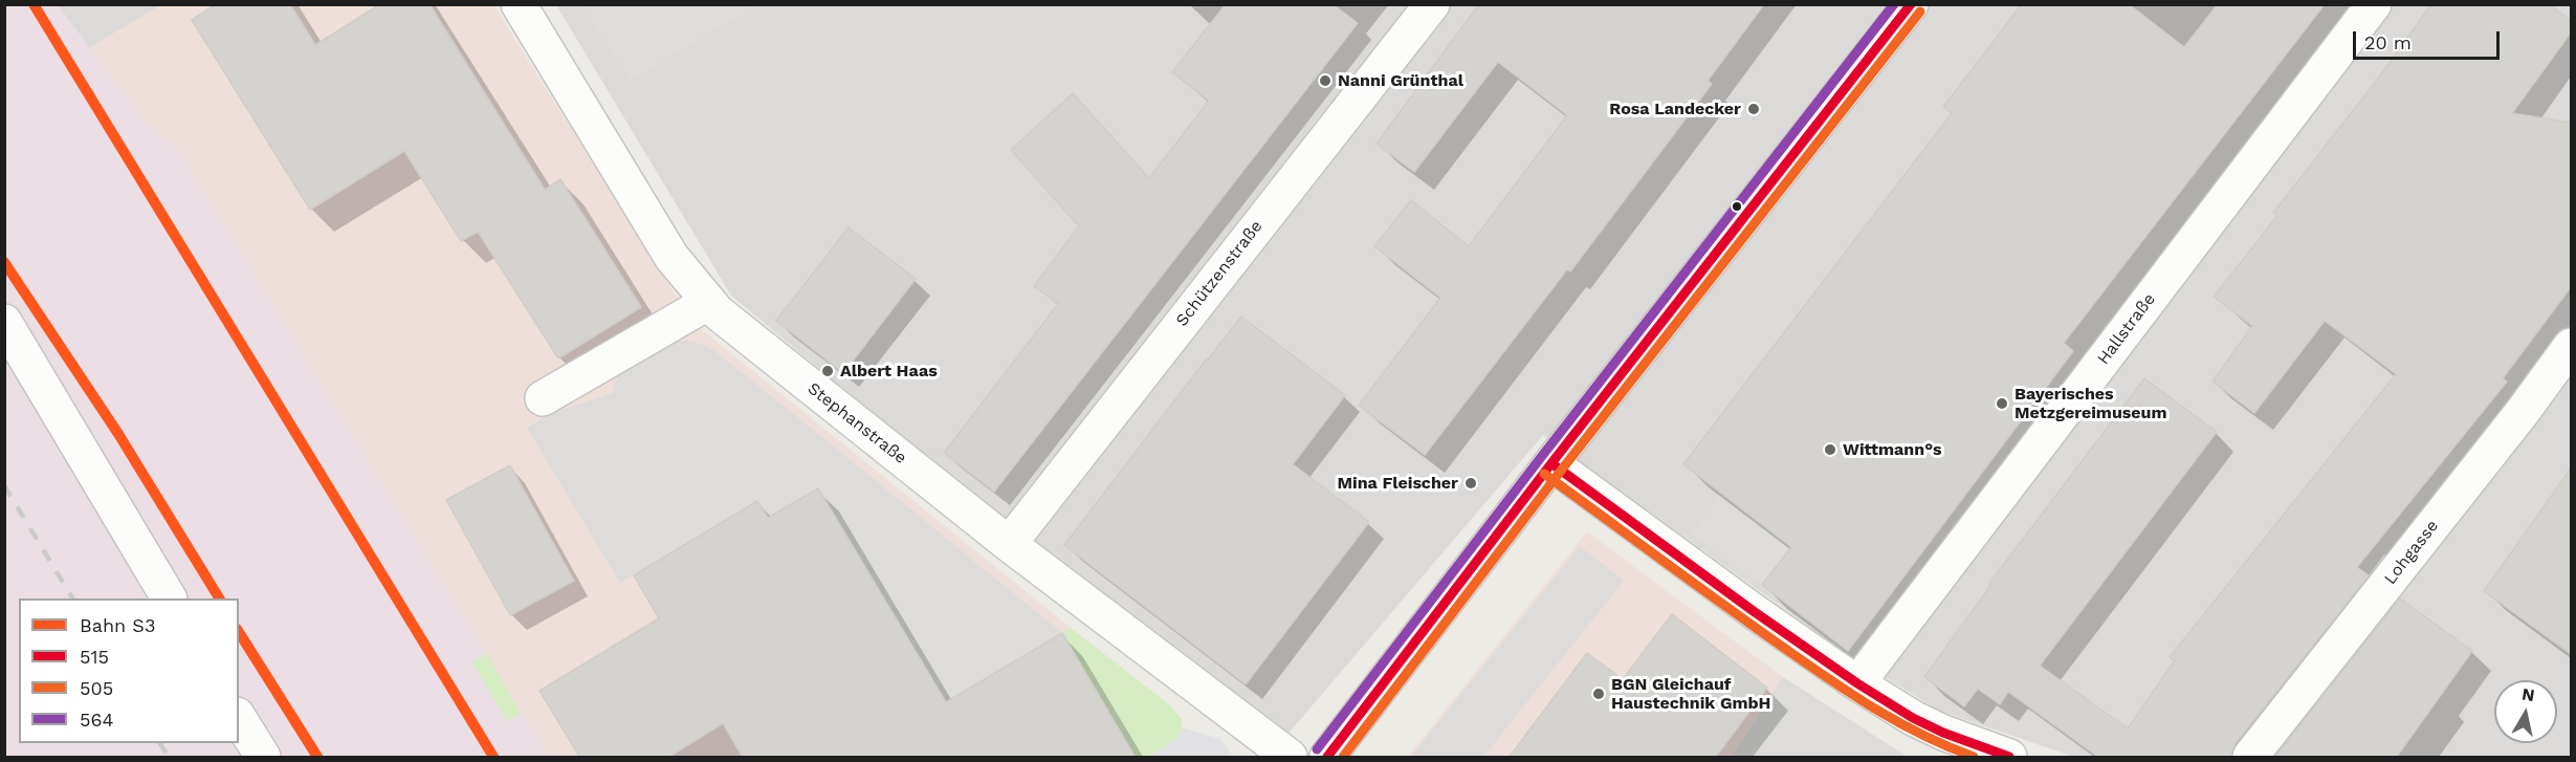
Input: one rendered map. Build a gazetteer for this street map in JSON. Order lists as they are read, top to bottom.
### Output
{
  "streets": {
    "street": [
      "Schützenstraße",
      "Hallstraße",
      "Stephanstraße",
      "Lohgasse"
    ]
  },
  "crossings": [
    ["Schützenstraße", "Stephanstraße"]
  ],
  "places": [
    "Nanni Grünthal",
    "Rosa Landecker",
    "Albert Haas",
    "Bayerisches Metzgereimuseum",
    "Wittmann°s",
    "Mina Fleischer",
    "BGN Gleichauf Haustechnik GmbH"
  ],
  "lines": [
    "rail line S3",
    "transit line 515",
    "transit line 564",
    "transit line 505"
  ],
  "legend": [
    "Bahn S3",
    "515",
    "505",
    "564"
  ],
  "scale_bar": "20 m",
  "north": "top"
}
